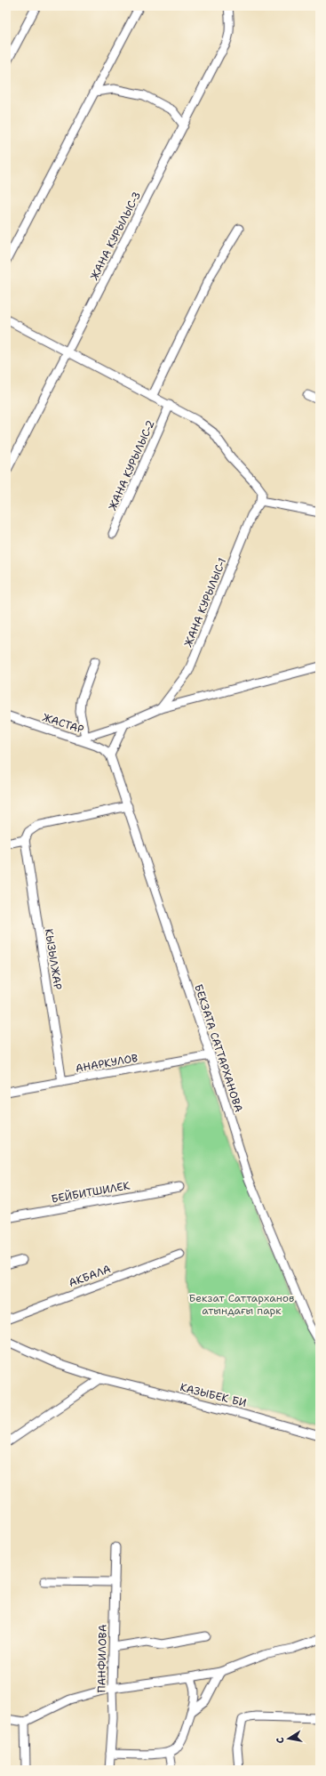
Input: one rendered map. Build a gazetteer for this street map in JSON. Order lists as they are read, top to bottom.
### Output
{
  "streets": {
    "street": [
      "ЖАНА КУРЫЛЫС-3",
      "ЖАНА КУРЫЛЫС-2",
      "ЖАНА КУРЫЛЫС-1",
      "ЖАСТАР",
      "КЫЗЫЛЖАР",
      "БЕКЗАТА САТТАРХАНОВА",
      "АНАРКУЛОВ",
      "БЕЙБИТШИЛЕК",
      "АКБАЛА",
      "КАЗЫБЕК БИ",
      "ПАНФИЛОВА"
    ]
  },
  "crossings": [
    ["ЖАСТАР", "БЕКЗАТА САТТАРХАНОВА"],
    ["КЫЗЫЛЖАР", "АНАРКУЛОВ"],
    ["БЕКЗАТА САТТАРХАНОВА", "АНАРКУЛОВ"]
  ],
  "parks": ["Бекзат Саттарханов атындағы парк"],
  "north": "left"
}
